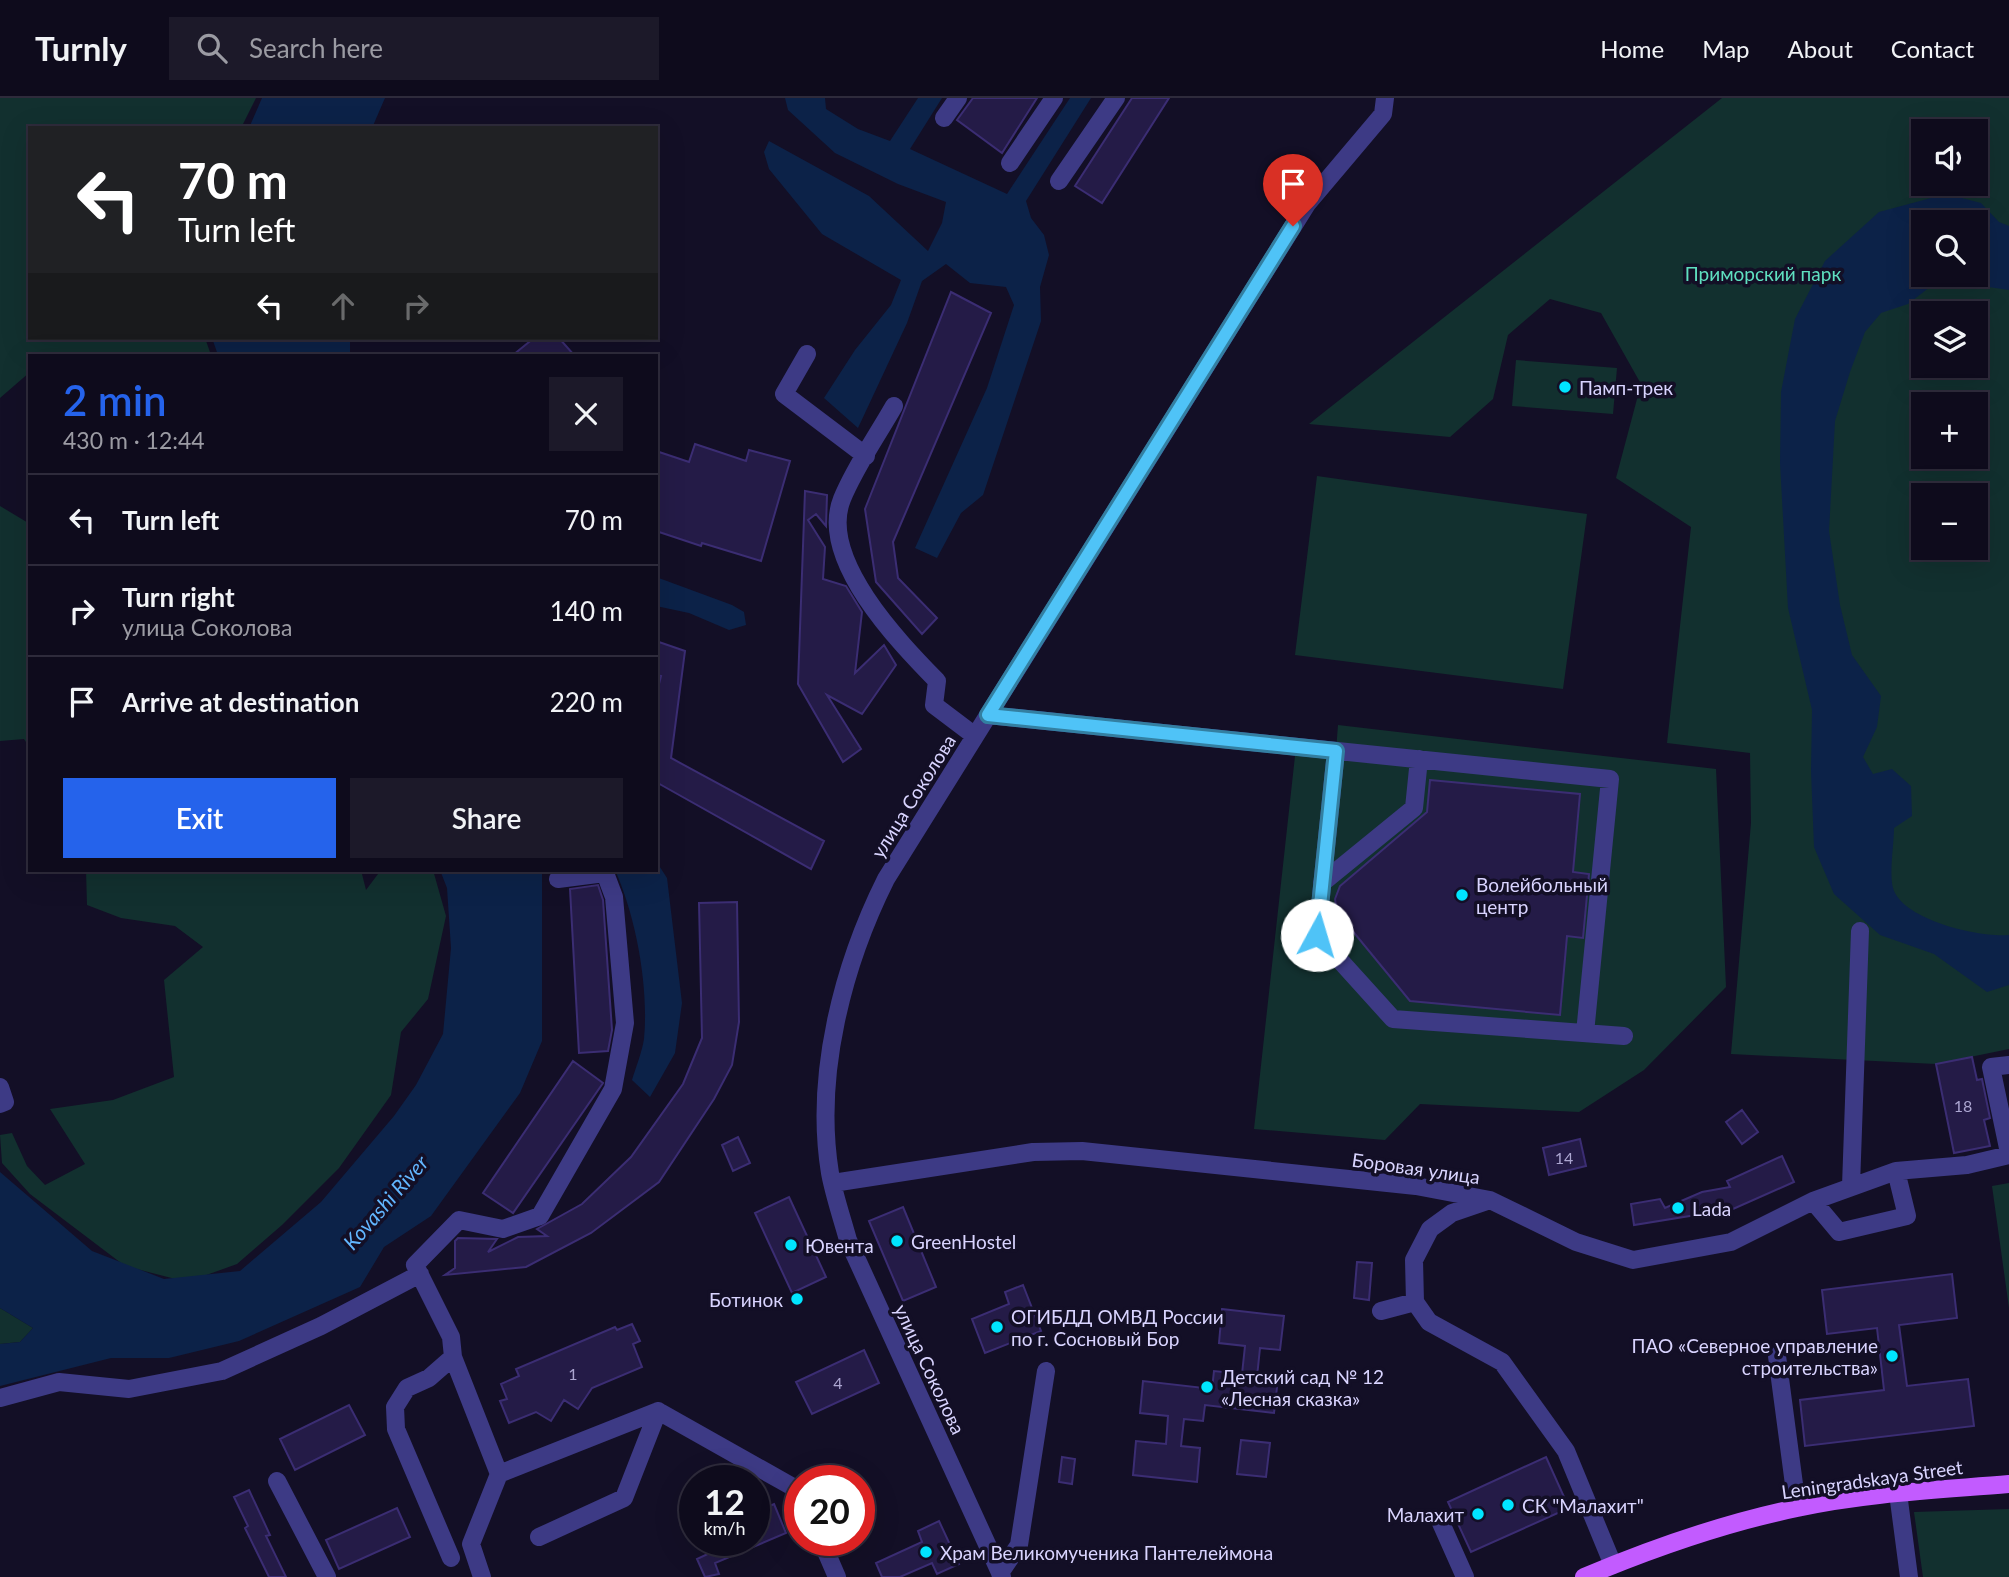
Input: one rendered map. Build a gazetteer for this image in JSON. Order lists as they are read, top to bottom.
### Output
{
  "streets": {
    "main road": ["Leningradskaya Street"],
    "street": ["улица Соколова", "Боровая улица"]
  },
  "crossings": [
    ["улица Соколова", "Боровая улица"]
  ],
  "water": ["Kovashi River"],
  "parks": ["Приморский парк"],
  "places": [
    "Памп-трек",
    "Волейбольный центр",
    "Lada",
    "GreenHostel",
    "Ювента",
    "Ботинок",
    "ОГИБДД ОМВД России по г. Сосновый Бор",
    "ПАО «Северное управление строительства»",
    "Детский сад № 12 «Лесная сказка»",
    "СК \"Малахит\"",
    "Малахит",
    "Храм Великомученика Пантелеймона"
  ],
  "house_numbers": [
    "18",
    "14",
    "1",
    "4"
  ],
  "page": {
    "header": "Turnly",
    "search": "Search here",
    "nav": [
      "Home",
      "Map",
      "About",
      "Contact"
    ],
    "map_buttons": ["+", "−"],
    "turn": ["70 m", "Turn left"],
    "heading": ["2 min", "430 m · 12:44"],
    "list": [
      {
        "name": "Turn left",
        "value": "70 m"
      },
      {
        "name": "Turn right",
        "note": "улица Соколова",
        "value": "140 m"
      },
      {
        "name": "Arrive at destination",
        "value": "220 m"
      }
    ],
    "buttons": ["Exit", "Share"],
    "speed": "12 km/h",
    "limit": "20"
  }
}
